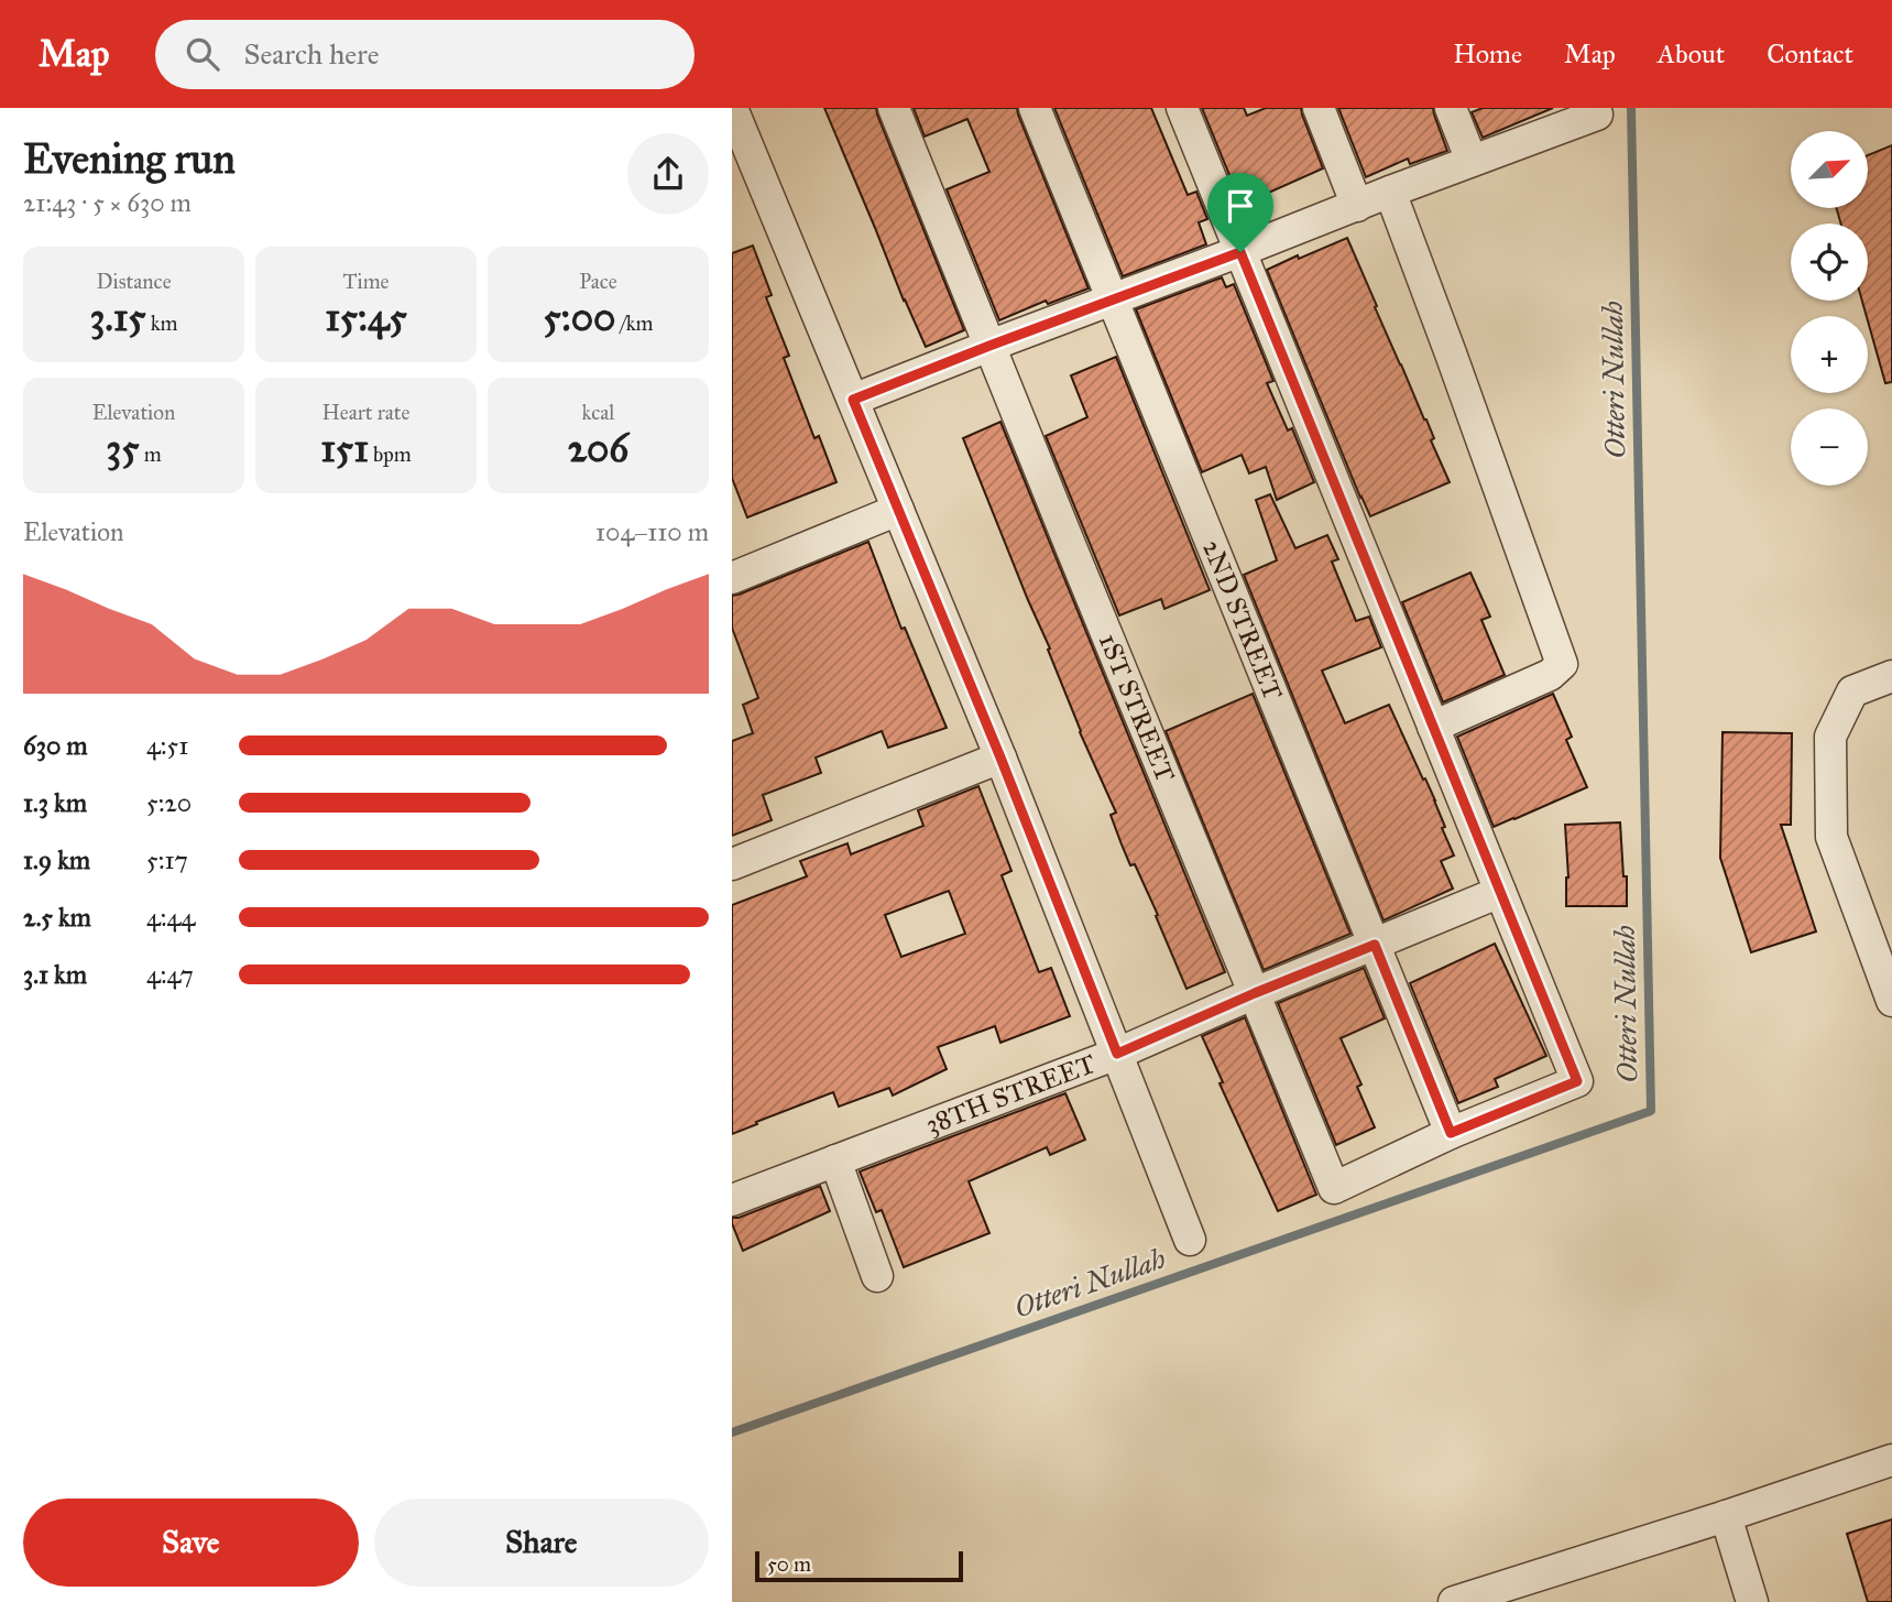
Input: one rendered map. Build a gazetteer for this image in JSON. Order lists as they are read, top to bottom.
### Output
{
  "streets": {
    "street": ["2ND STREET", "1ST STREET", "38TH STREET"]
  },
  "crossings": [
    ["2ND STREET", "1ST STREET"],
    ["2ND STREET", "38TH STREET"],
    ["1ST STREET", "38TH STREET"]
  ],
  "water": ["Otteri Nullah"],
  "scale_bar": "50 m",
  "north": "top right",
  "page": {
    "header": "Map",
    "search": "Search here",
    "nav": [
      "Home",
      "Map",
      "About",
      "Contact"
    ],
    "heading": ["Evening run", "21:43 · 5 × 630 m"],
    "map_buttons": ["+", "−"],
    "stats": [
      ["Distance", "3.15 km"],
      ["Time", "15:45"],
      ["Pace", "5:00 /km"],
      ["Elevation", "35 m"],
      ["Heart rate", "151 bpm"],
      ["kcal", "206"]
    ],
    "chart": ["Elevation", "104–110 m"],
    "list": [
      {
        "name": "630 m",
        "note": "4:51"
      },
      {
        "name": "1.3 km",
        "note": "5:20"
      },
      {
        "name": "1.9 km",
        "note": "5:17"
      },
      {
        "name": "2.5 km",
        "note": "4:44"
      },
      {
        "name": "3.1 km",
        "note": "4:47"
      }
    ],
    "buttons": ["Save", "Share"],
    "scale": "50 m"
  }
}
